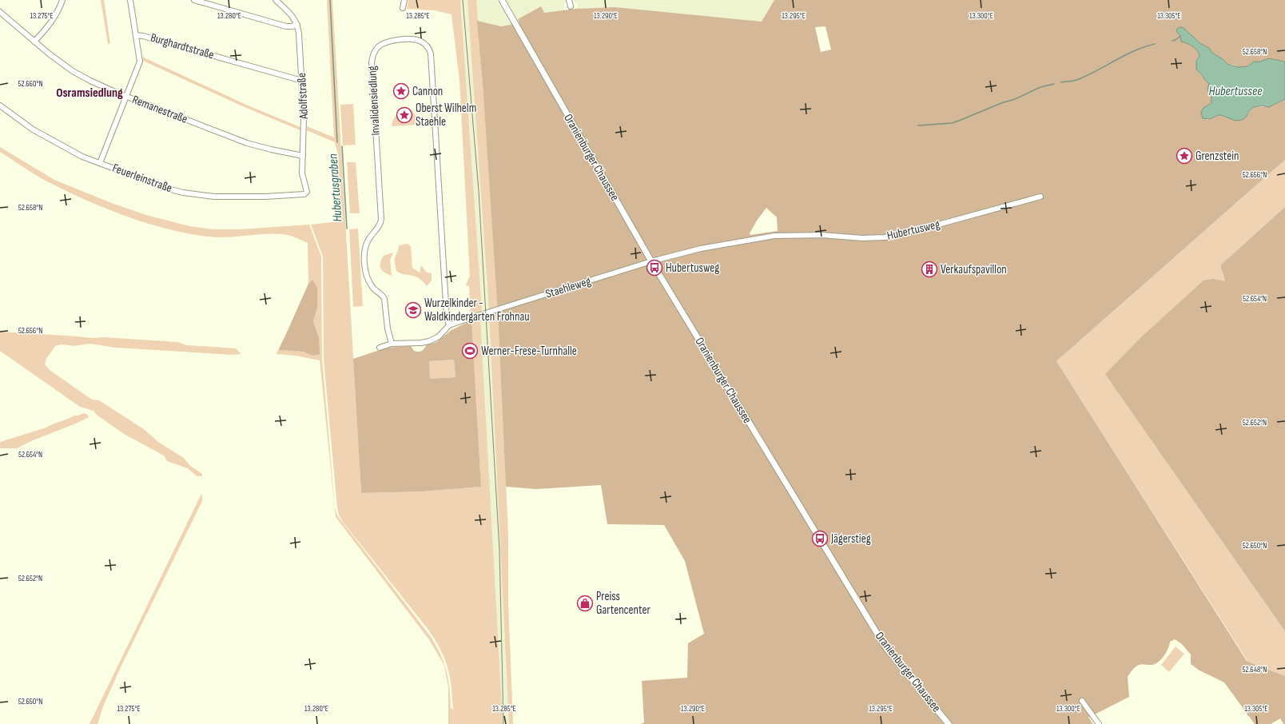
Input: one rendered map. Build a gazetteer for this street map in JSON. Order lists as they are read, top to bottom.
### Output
{
  "streets": {
    "main road": ["Oranienburger Chaussee"],
    "street": [
      "Burghardtstraße",
      "Adolfstraße",
      "Invalidensiedlung",
      "Remanestraße",
      "Feuerleinstraße",
      "Hubertusweg",
      "Staehleweg"
    ]
  },
  "crossings": [
    ["Burghardtstraße", "Adolfstraße"],
    ["Adolfstraße", "Remanestraße"],
    ["Adolfstraße", "Feuerleinstraße"],
    ["Invalidensiedlung", "Staehleweg"],
    ["Oranienburger Chaussee", "Hubertusweg"],
    ["Oranienburger Chaussee", "Staehleweg"],
    ["Hubertusweg", "Staehleweg"]
  ],
  "districts": ["Osramsiedlung"],
  "water": ["Hubertussee", "Hubertusgraben"],
  "places": {
    "place": ["Cannon", "Oberst Wilhelm Staehle", "Grenzstein"],
    "bus stop": ["Hubertusweg", "Jägerstieg"],
    "building": ["Verkaufspavillon"],
    "school or university": ["Wurzelkinder - Waldkindergarten Frohnau"],
    "sports": ["Werner-Frese-Turnhalle"],
    "shop": ["Preiss Gartencenter"]
  },
  "coordinates": [
    "13.275°E",
    "13.280°E",
    "13.285°E",
    "13.290°E",
    "13.295°E",
    "13.300°E",
    "13.305°E",
    "52.658°N",
    "52.660°N",
    "52.656°N",
    "52.654°N",
    "52.652°N",
    "52.650°N",
    "52.648°N"
  ]
}
